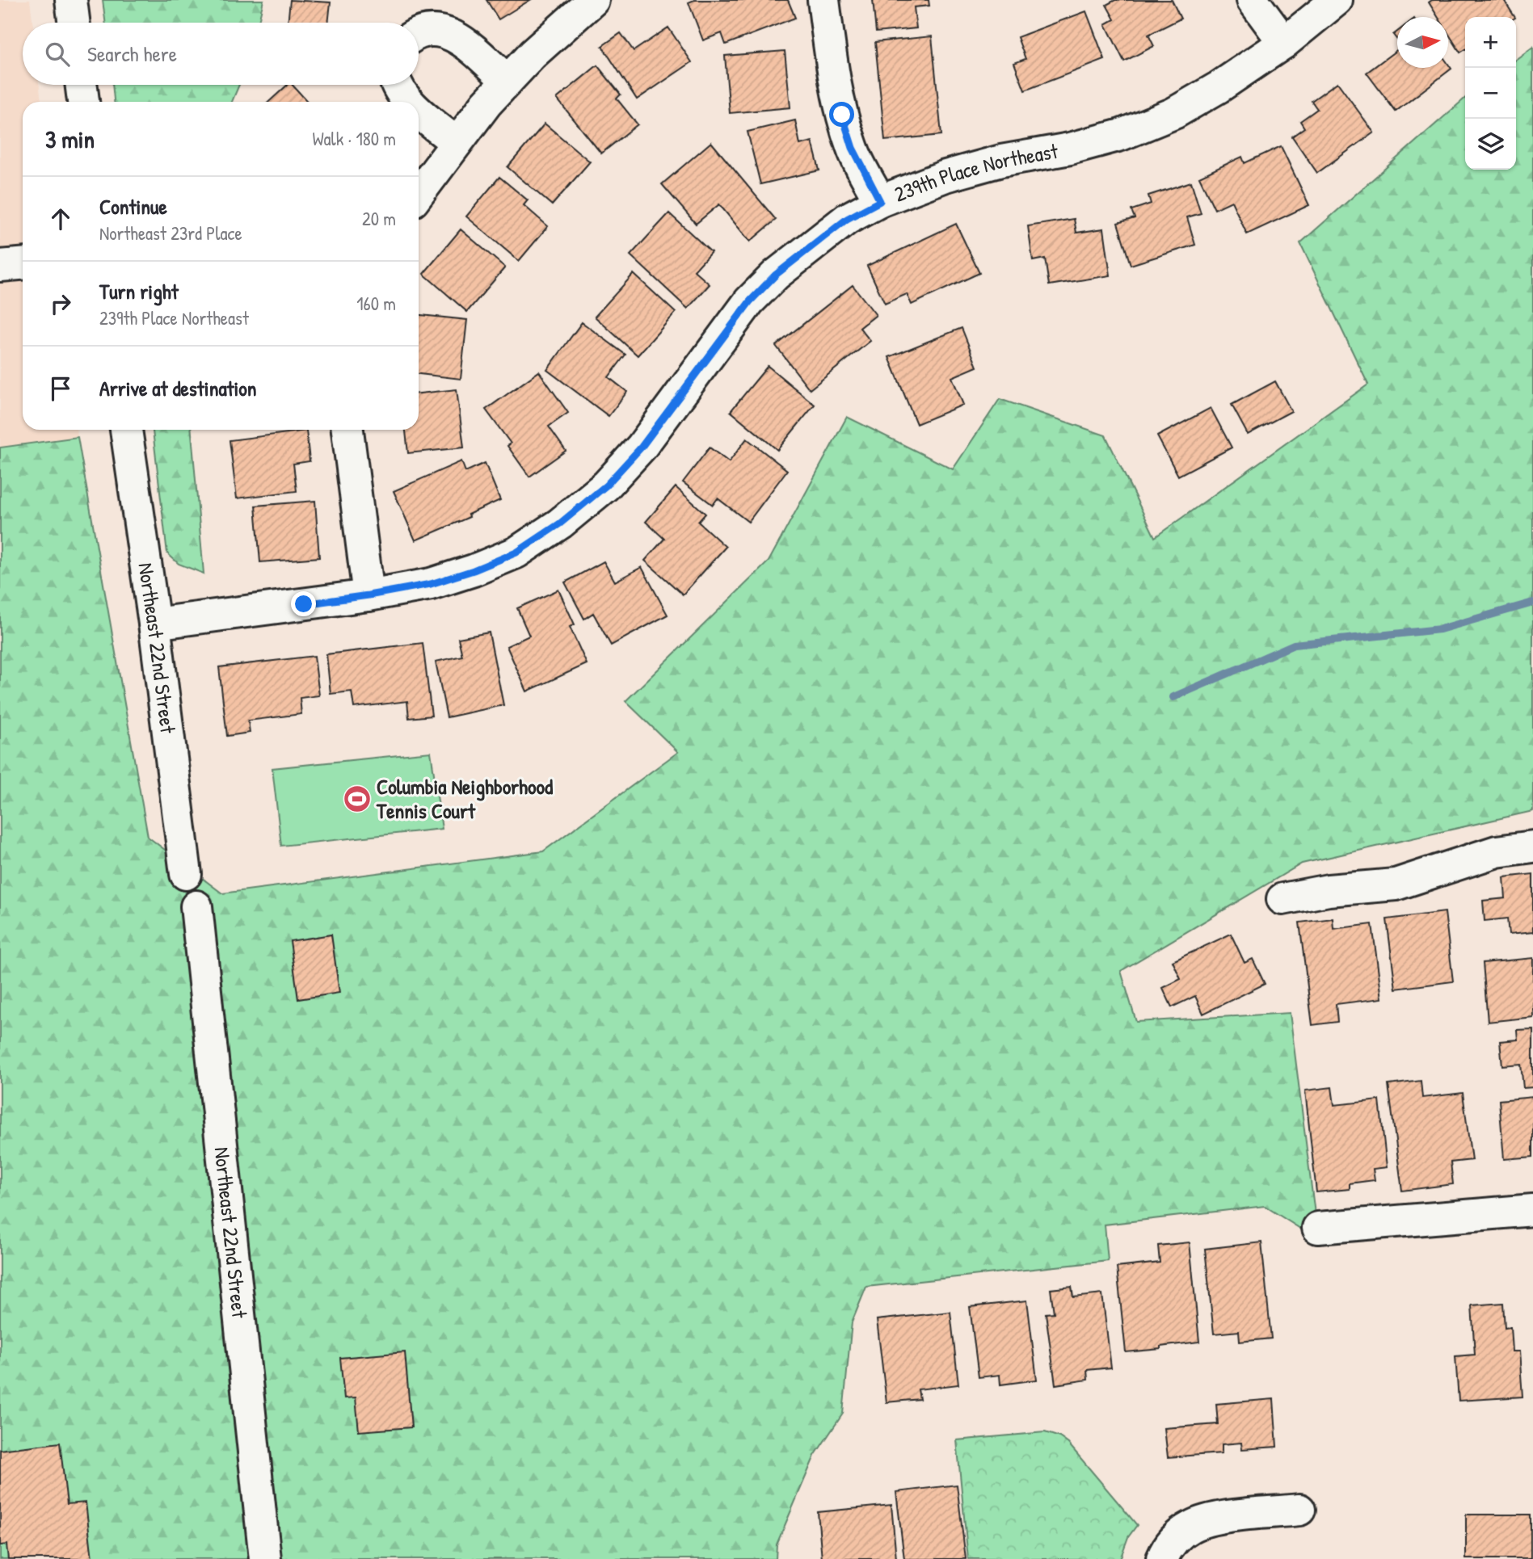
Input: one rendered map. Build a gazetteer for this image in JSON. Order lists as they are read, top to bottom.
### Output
{
  "streets": {
    "street": ["239th Place Northeast", "Northeast 22nd Street"]
  },
  "crossings": [
    ["239th Place Northeast", "Northeast 22nd Street"]
  ],
  "places": {
    "sports": ["Columbia Neighborhood Tennis Court"]
  },
  "north": "right",
  "page": {
    "map_buttons": ["+", "−"],
    "search": "Search here",
    "heading": ["3 min", "Walk · 180 m"],
    "list": [
      ["Continue", "Northeast 23rd Place", "20 m"],
      ["Turn right", "239th Place Northeast", "160 m"],
      "Arrive at destination"
    ]
  }
}
